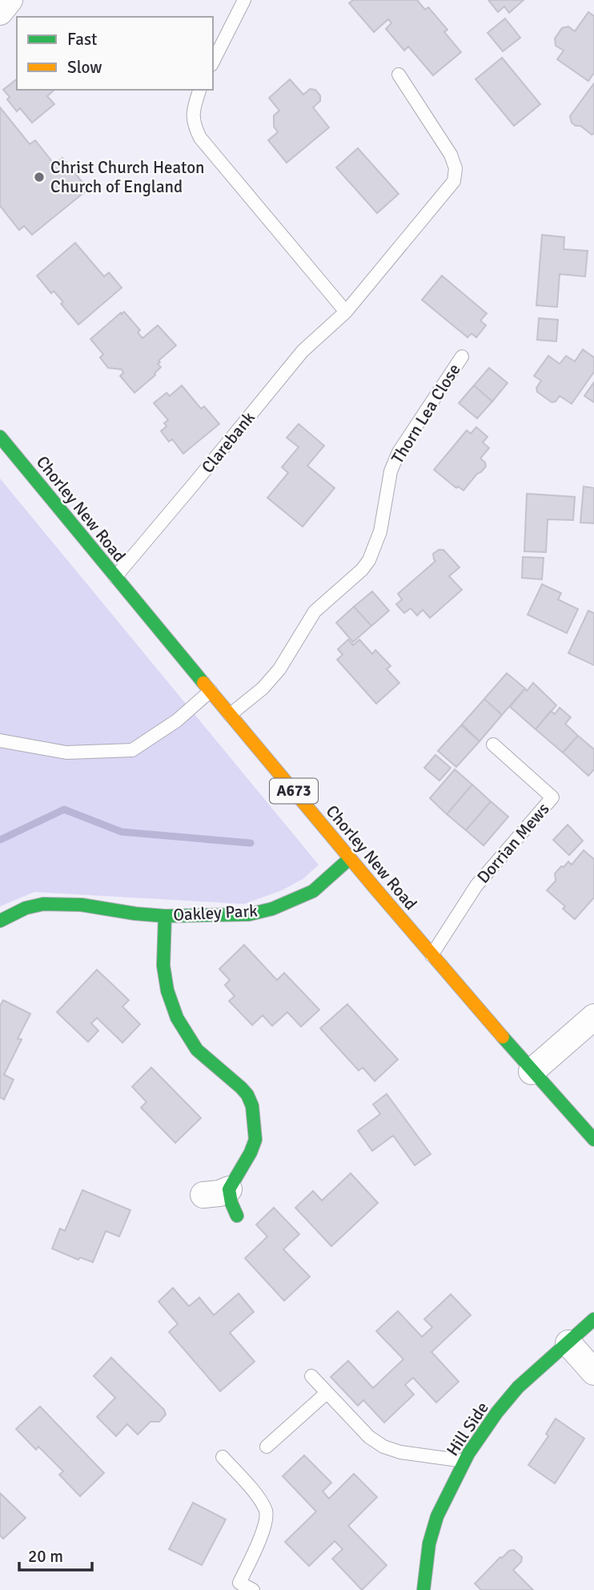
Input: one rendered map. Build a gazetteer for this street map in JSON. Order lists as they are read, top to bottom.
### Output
{
  "streets": {
    "street": [
      "Chorley New Road",
      "A673",
      "Oakley Park",
      "Hill Side"
    ],
    "lane": ["Thorn Lea Close", "Clarebank", "Dorrian Mews"]
  },
  "crossings": [
    ["Thorn Lea Close", "Chorley New Road"],
    ["Clarebank", "Chorley New Road"],
    ["Chorley New Road", "Dorrian Mews"],
    ["Chorley New Road", "Oakley Park"]
  ],
  "places": ["Christ Church Heaton Church of England"],
  "legend": ["Fast", "Slow"],
  "scale_bar": "20 m"
}
